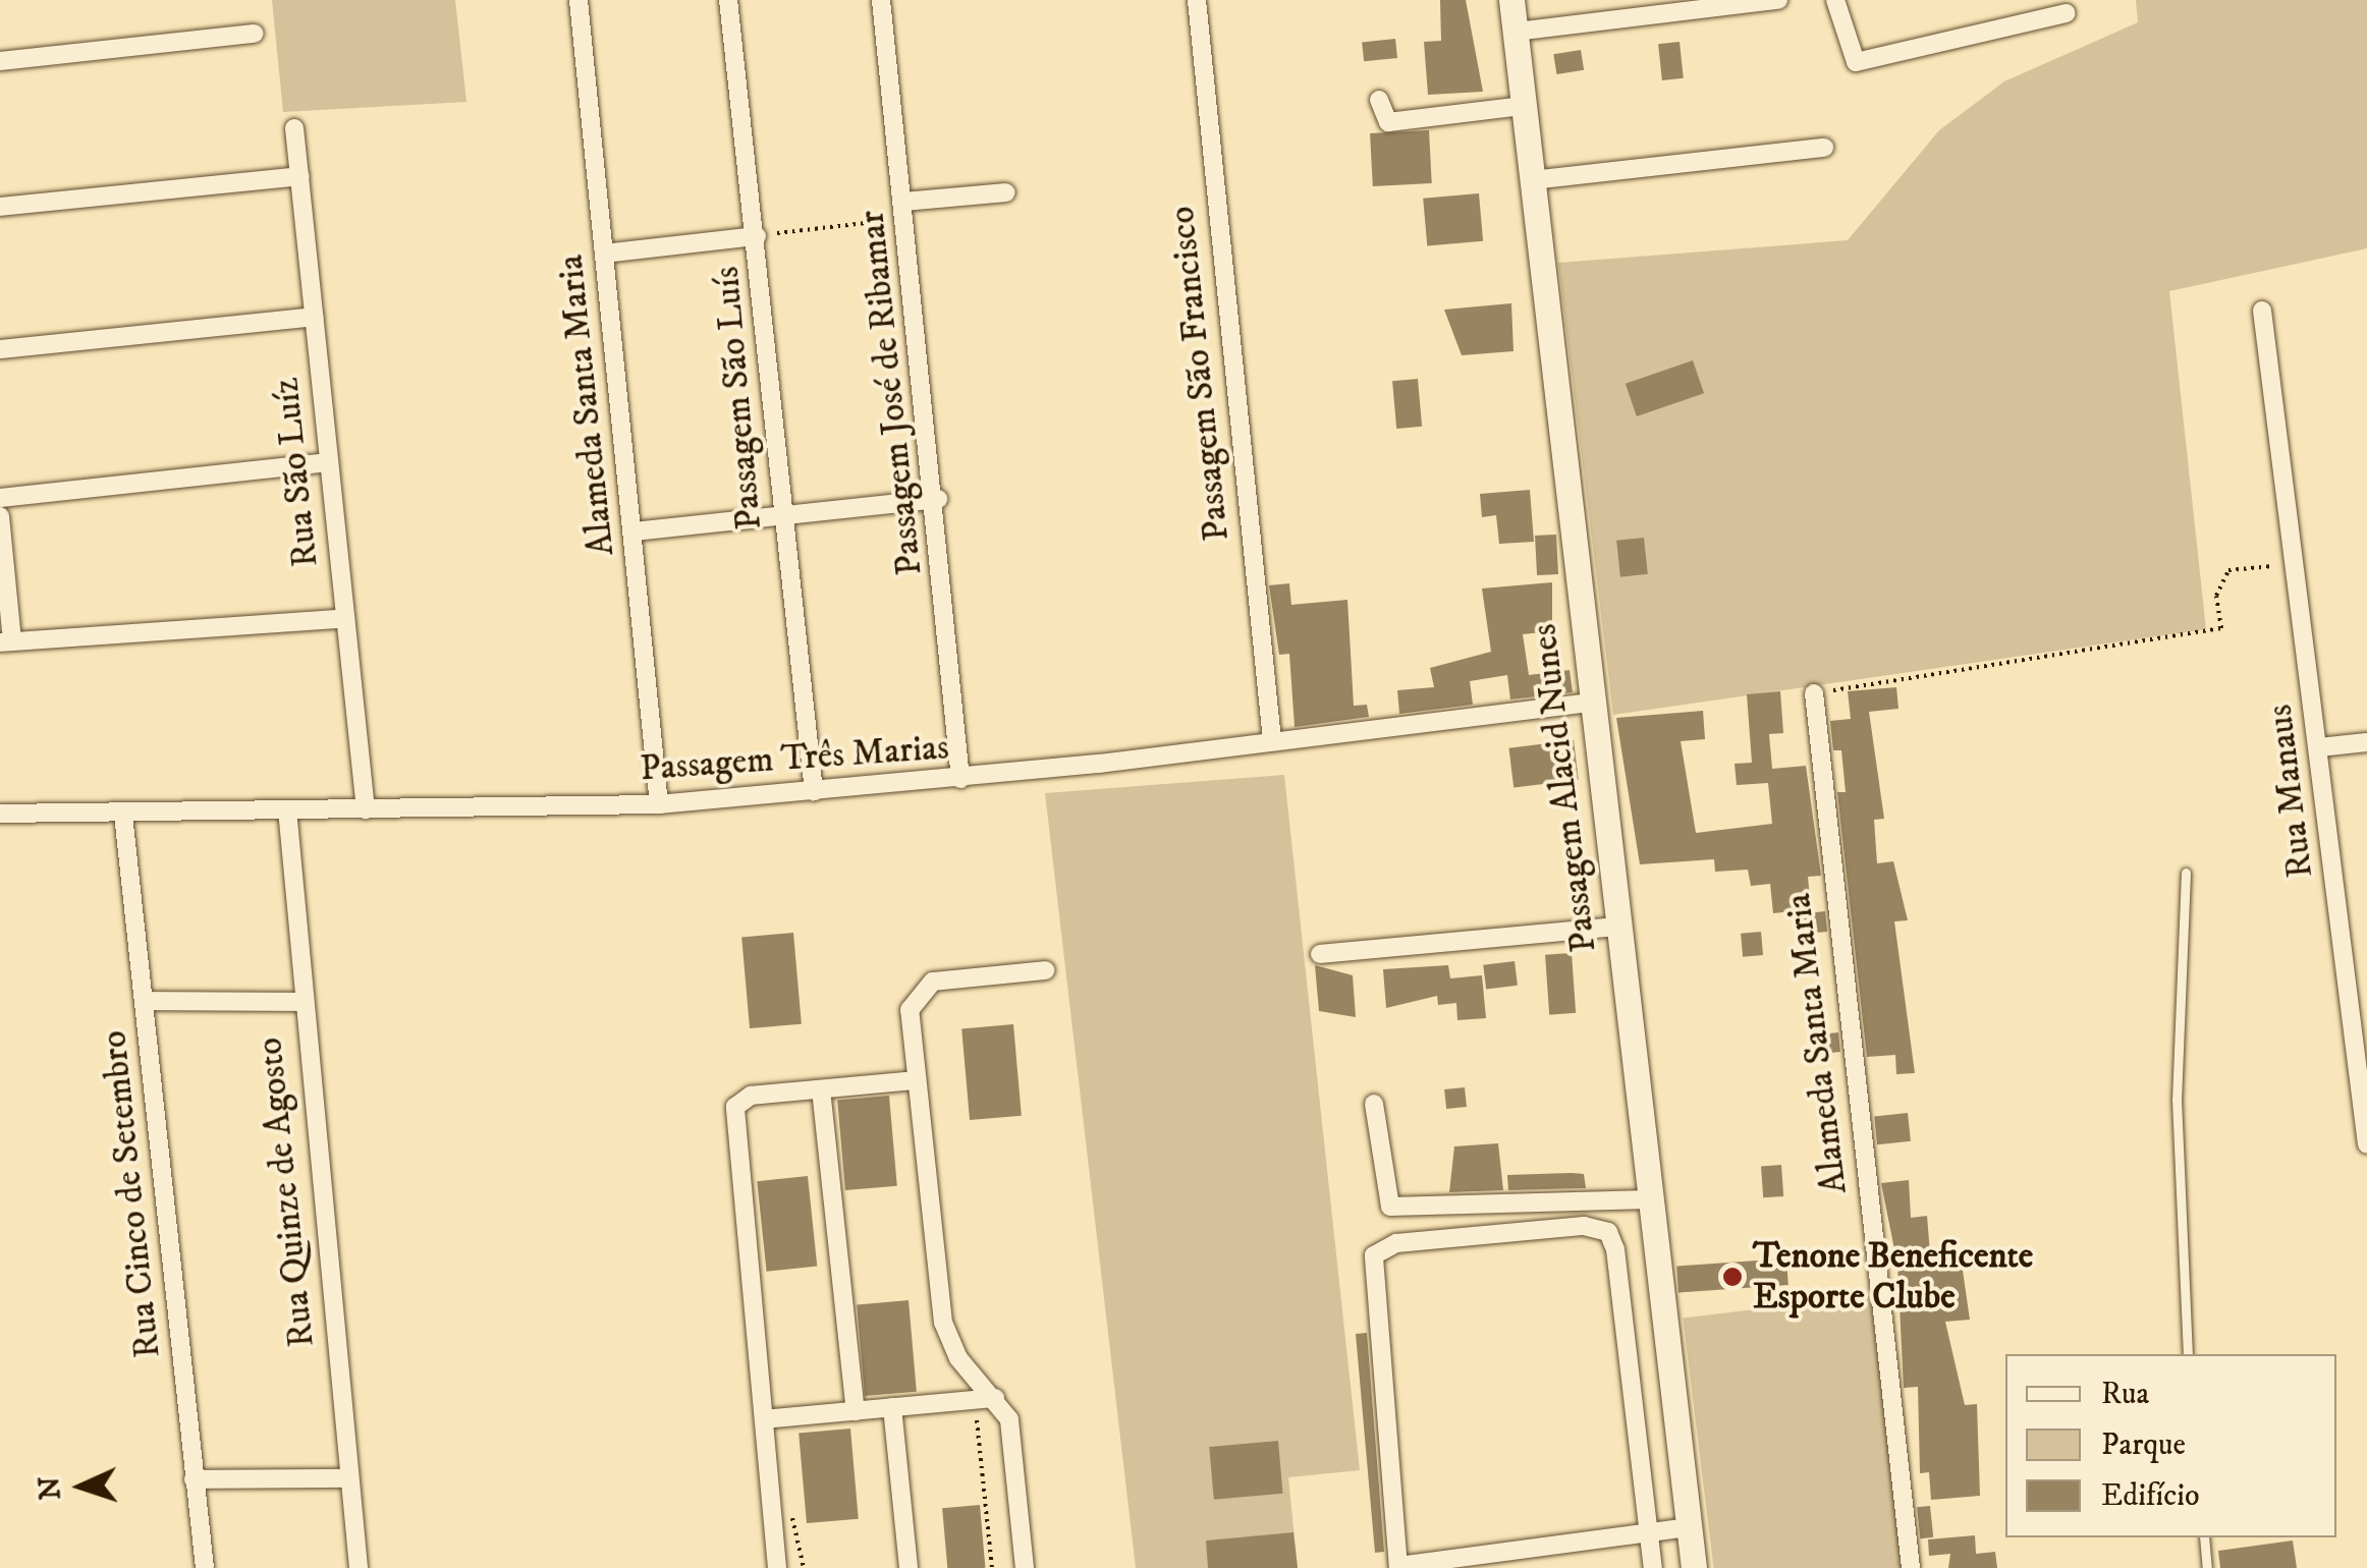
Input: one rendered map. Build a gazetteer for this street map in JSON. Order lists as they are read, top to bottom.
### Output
{
  "streets": {
    "main road": ["Passagem Alacid Nunes"],
    "street": [
      "Passagem São Francisco",
      "Passagem José de Ribamar",
      "Passagem São Luís",
      "Alameda Santa Maria",
      "Rua São Luíz",
      "Passagem Três Marias",
      "Rua Manaus",
      "Rua Quinze de Agosto",
      "Rua Cinco de Setembro"
    ]
  },
  "crossings": [
    ["Passagem São Francisco", "Passagem Três Marias"],
    ["Passagem José de Ribamar", "Passagem Três Marias"],
    ["Passagem São Luís", "Passagem Três Marias"],
    ["Alameda Santa Maria", "Passagem Três Marias"],
    ["Rua São Luíz", "Passagem Três Marias"],
    ["Passagem Três Marias", "Passagem Alacid Nunes"],
    ["Passagem Três Marias", "Rua Quinze de Agosto"],
    ["Passagem Três Marias", "Rua Cinco de Setembro"]
  ],
  "places": ["Tenone Beneficente Esporte Clube"],
  "legend": ["Rua", "Parque", "Edifício"],
  "north": "left"
}
